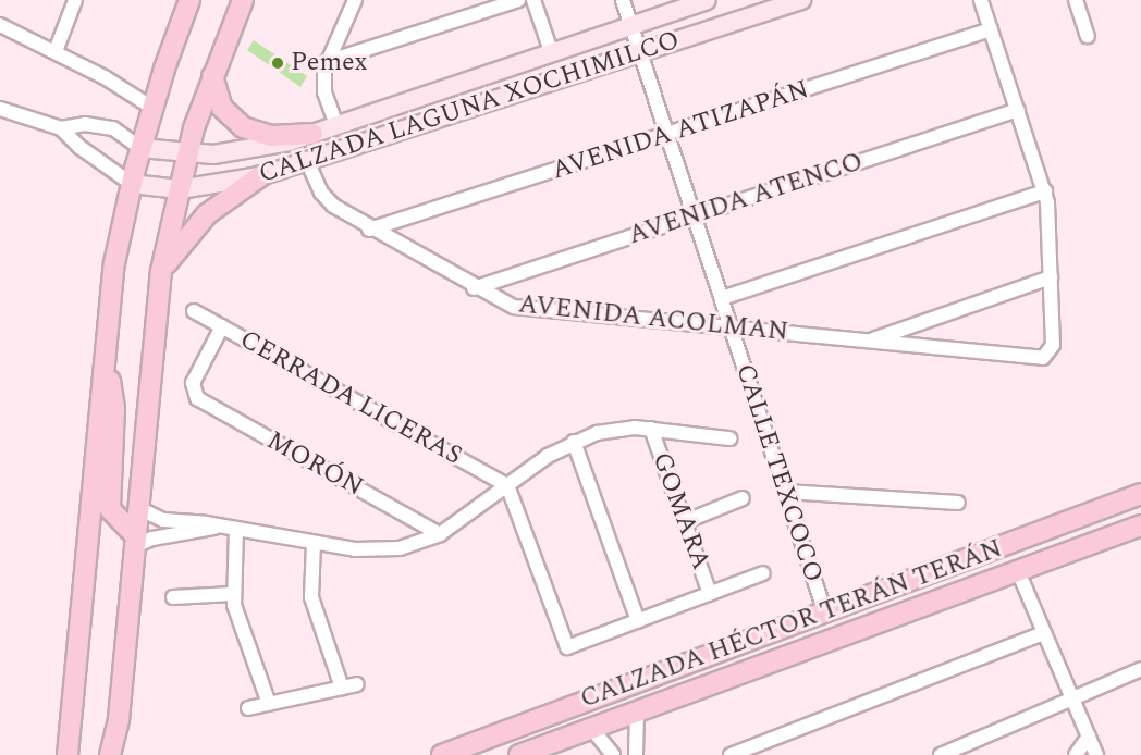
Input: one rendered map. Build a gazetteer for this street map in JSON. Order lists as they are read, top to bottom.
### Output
{
  "streets": {
    "main road": ["CALZADA LAGUNA XOCHIMILCO", "CALZADA HÉCTOR TERÁN TERÁN"],
    "street": [
      "AVENIDA ATIZAPÁN",
      "AVENIDA ATENCO",
      "AVENIDA ACOLMAN",
      "CERRADA LICERAS",
      "MORÓN",
      "CALLE TEXCOCO",
      "GOMARA"
    ]
  },
  "crossings": [
    ["CALZADA LAGUNA XOCHIMILCO", "AVENIDA ACOLMAN"],
    ["CALZADA LAGUNA XOCHIMILCO", "CALLE TEXCOCO"],
    ["AVENIDA ATIZAPÁN", "AVENIDA ACOLMAN"],
    ["AVENIDA ATIZAPÁN", "CALLE TEXCOCO"],
    ["AVENIDA ATENCO", "AVENIDA ACOLMAN"],
    ["AVENIDA ATENCO", "CALLE TEXCOCO"],
    ["AVENIDA ACOLMAN", "CALLE TEXCOCO"],
    ["CERRADA LICERAS", "MORÓN"],
    ["CALLE TEXCOCO", "CALZADA HÉCTOR TERÁN TERÁN"]
  ],
  "places": ["Pemex"]
}
